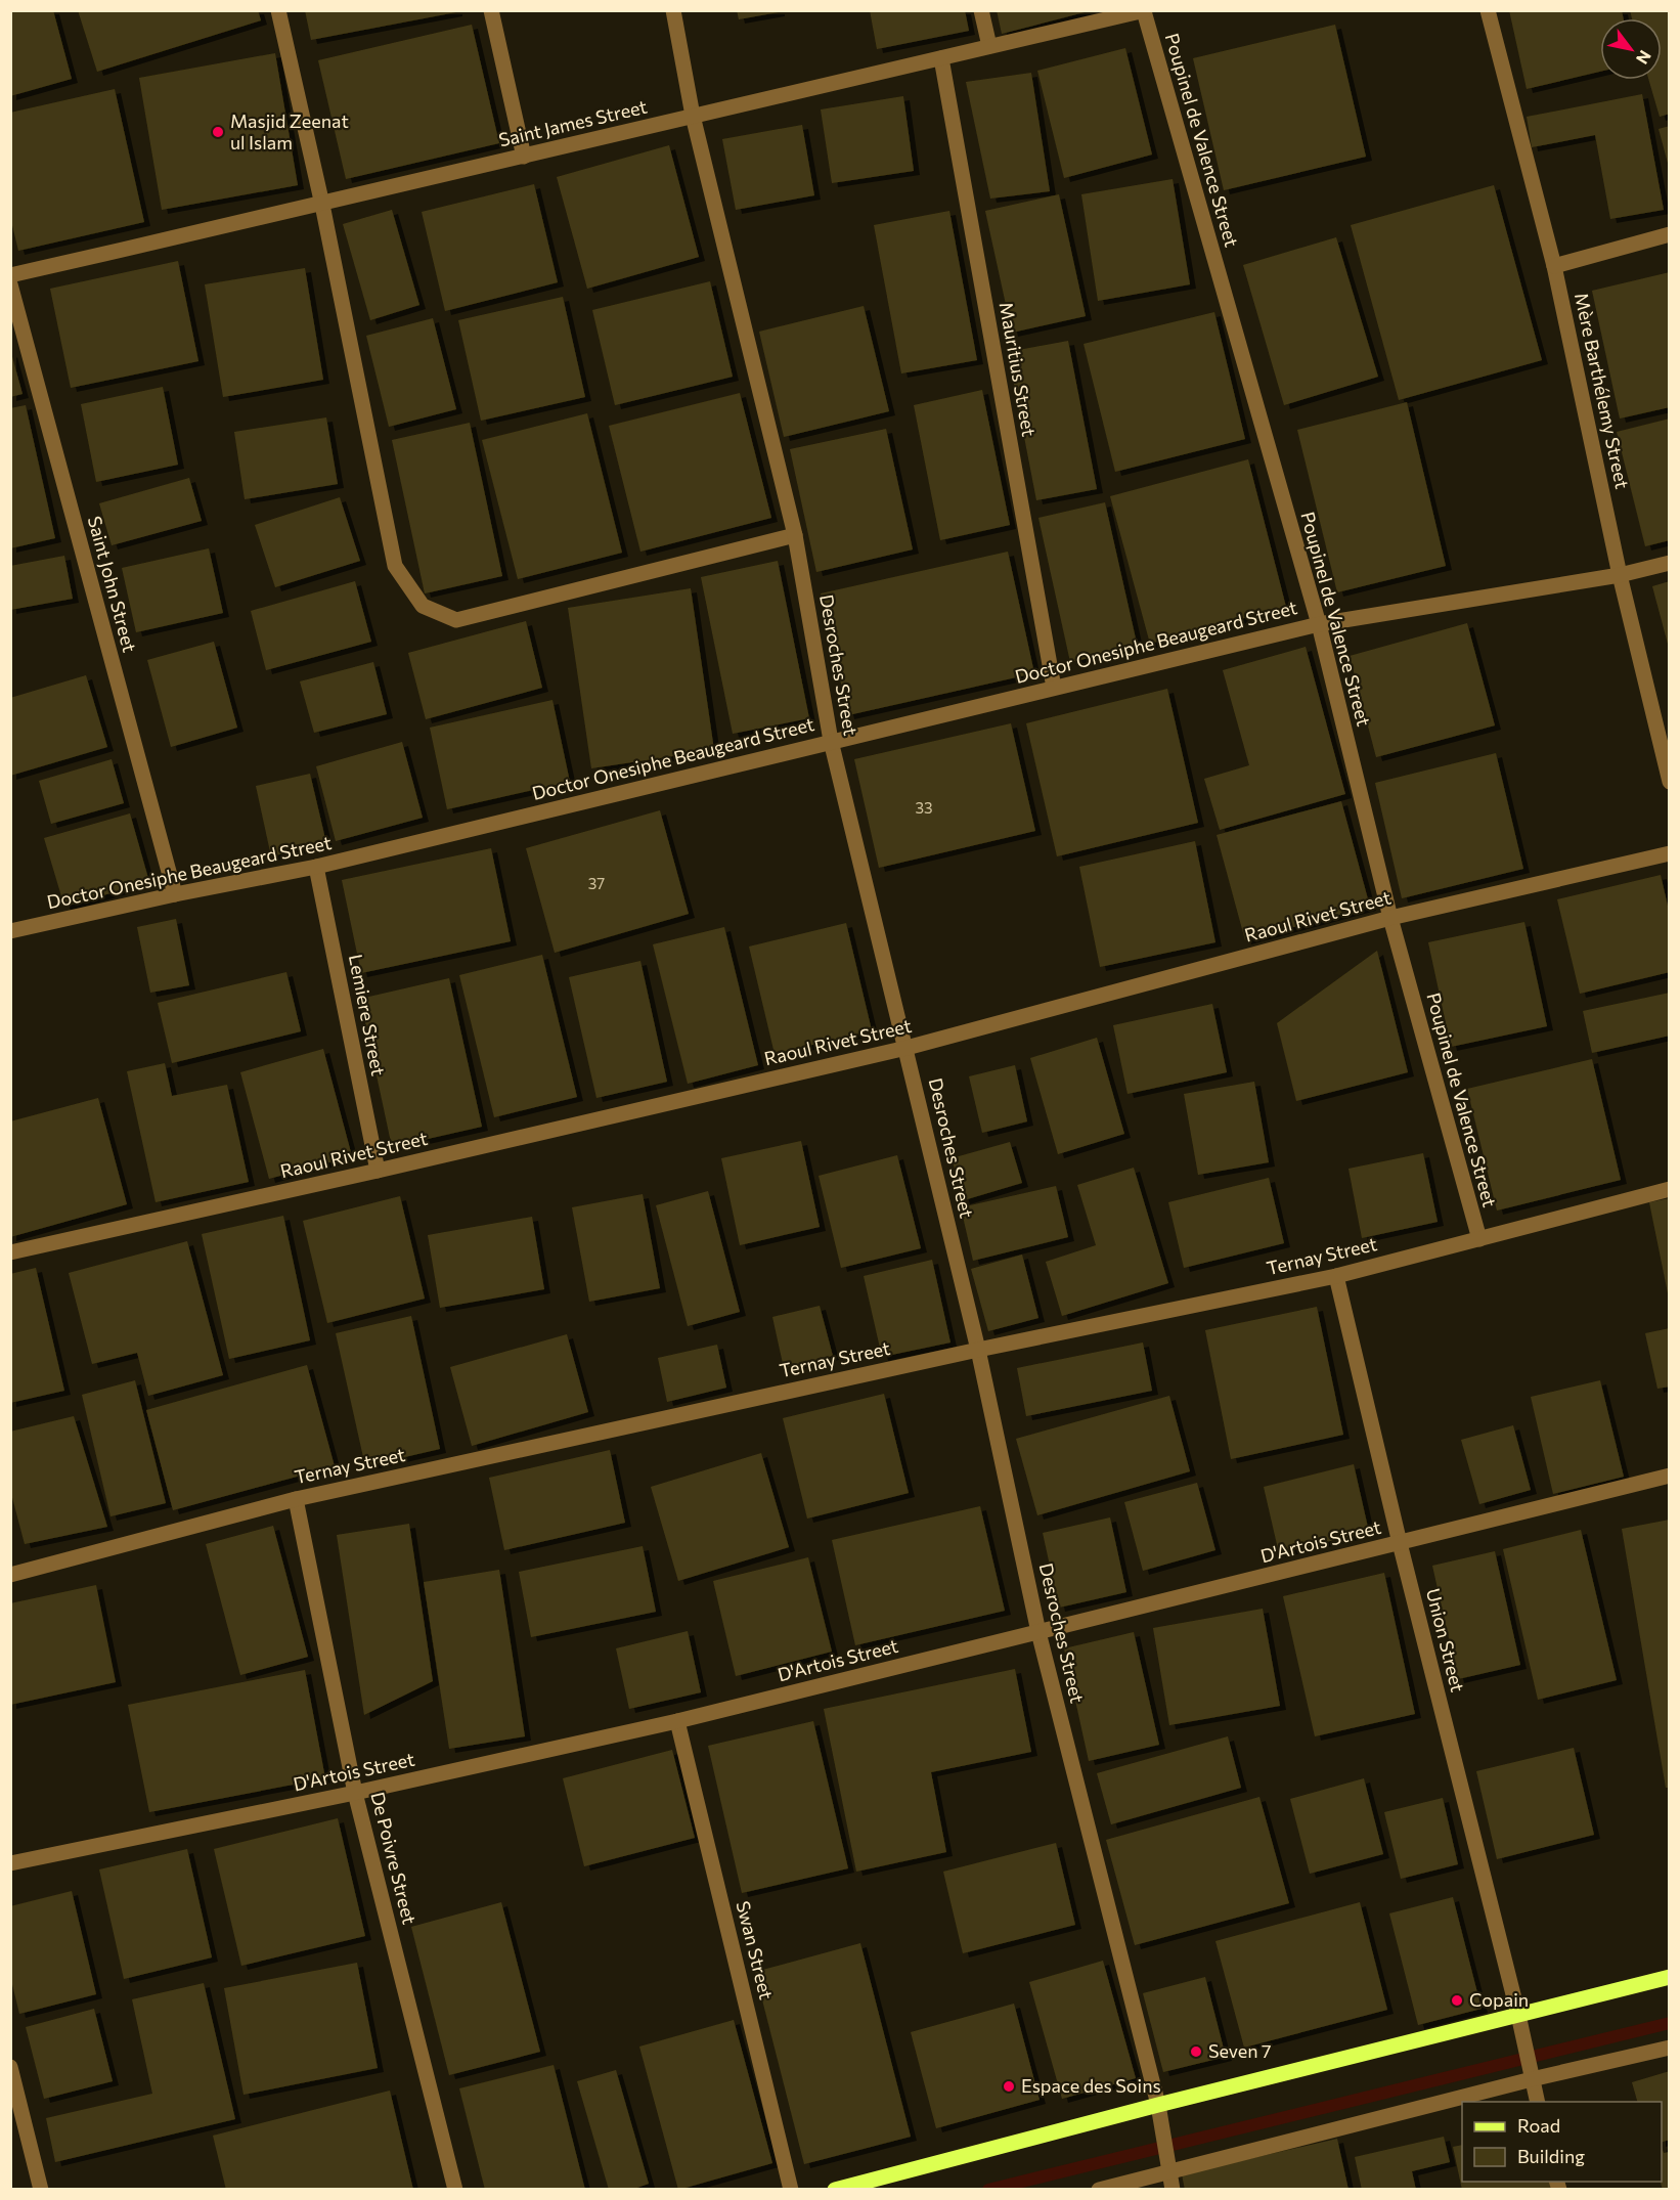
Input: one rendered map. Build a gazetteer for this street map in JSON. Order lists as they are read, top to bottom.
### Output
{
  "streets": {
    "street": [
      "Saint James Street",
      "Poupinel de Valence Street",
      "Mauritius Street",
      "Mère Barthélemy Street",
      "Saint John Street",
      "Doctor Onesiphe Beaugeard Street",
      "Desroches Street",
      "Raoul Rivet Street",
      "Lemiere Street",
      "Ternay Street",
      "D'Artois Street",
      "Union Street",
      "De Poivre Street",
      "Swan Street"
    ]
  },
  "crossings": [
    ["Saint James Street", "Poupinel de Valence Street"],
    ["Saint James Street", "Mauritius Street"],
    ["Saint James Street", "Desroches Street"],
    ["Poupinel de Valence Street", "Doctor Onesiphe Beaugeard Street"],
    ["Poupinel de Valence Street", "Raoul Rivet Street"],
    ["Poupinel de Valence Street", "Ternay Street"],
    ["Mauritius Street", "Doctor Onesiphe Beaugeard Street"],
    ["Mère Barthélemy Street", "Doctor Onesiphe Beaugeard Street"],
    ["Saint John Street", "Doctor Onesiphe Beaugeard Street"],
    ["Doctor Onesiphe Beaugeard Street", "Desroches Street"],
    ["Doctor Onesiphe Beaugeard Street", "Lemiere Street"],
    ["Desroches Street", "Raoul Rivet Street"],
    ["Desroches Street", "Ternay Street"],
    ["Desroches Street", "D'Artois Street"],
    ["Raoul Rivet Street", "Lemiere Street"],
    ["Ternay Street", "Union Street"],
    ["Ternay Street", "De Poivre Street"],
    ["D'Artois Street", "Union Street"],
    ["D'Artois Street", "De Poivre Street"],
    ["D'Artois Street", "Swan Street"]
  ],
  "places": [
    "Masjid Zeenat ul Islam",
    "Copain",
    "Seven 7",
    "Espace des Soins"
  ],
  "house_numbers": ["33", "37"],
  "legend": ["Road", "Building"],
  "north": "bottom right"
}
